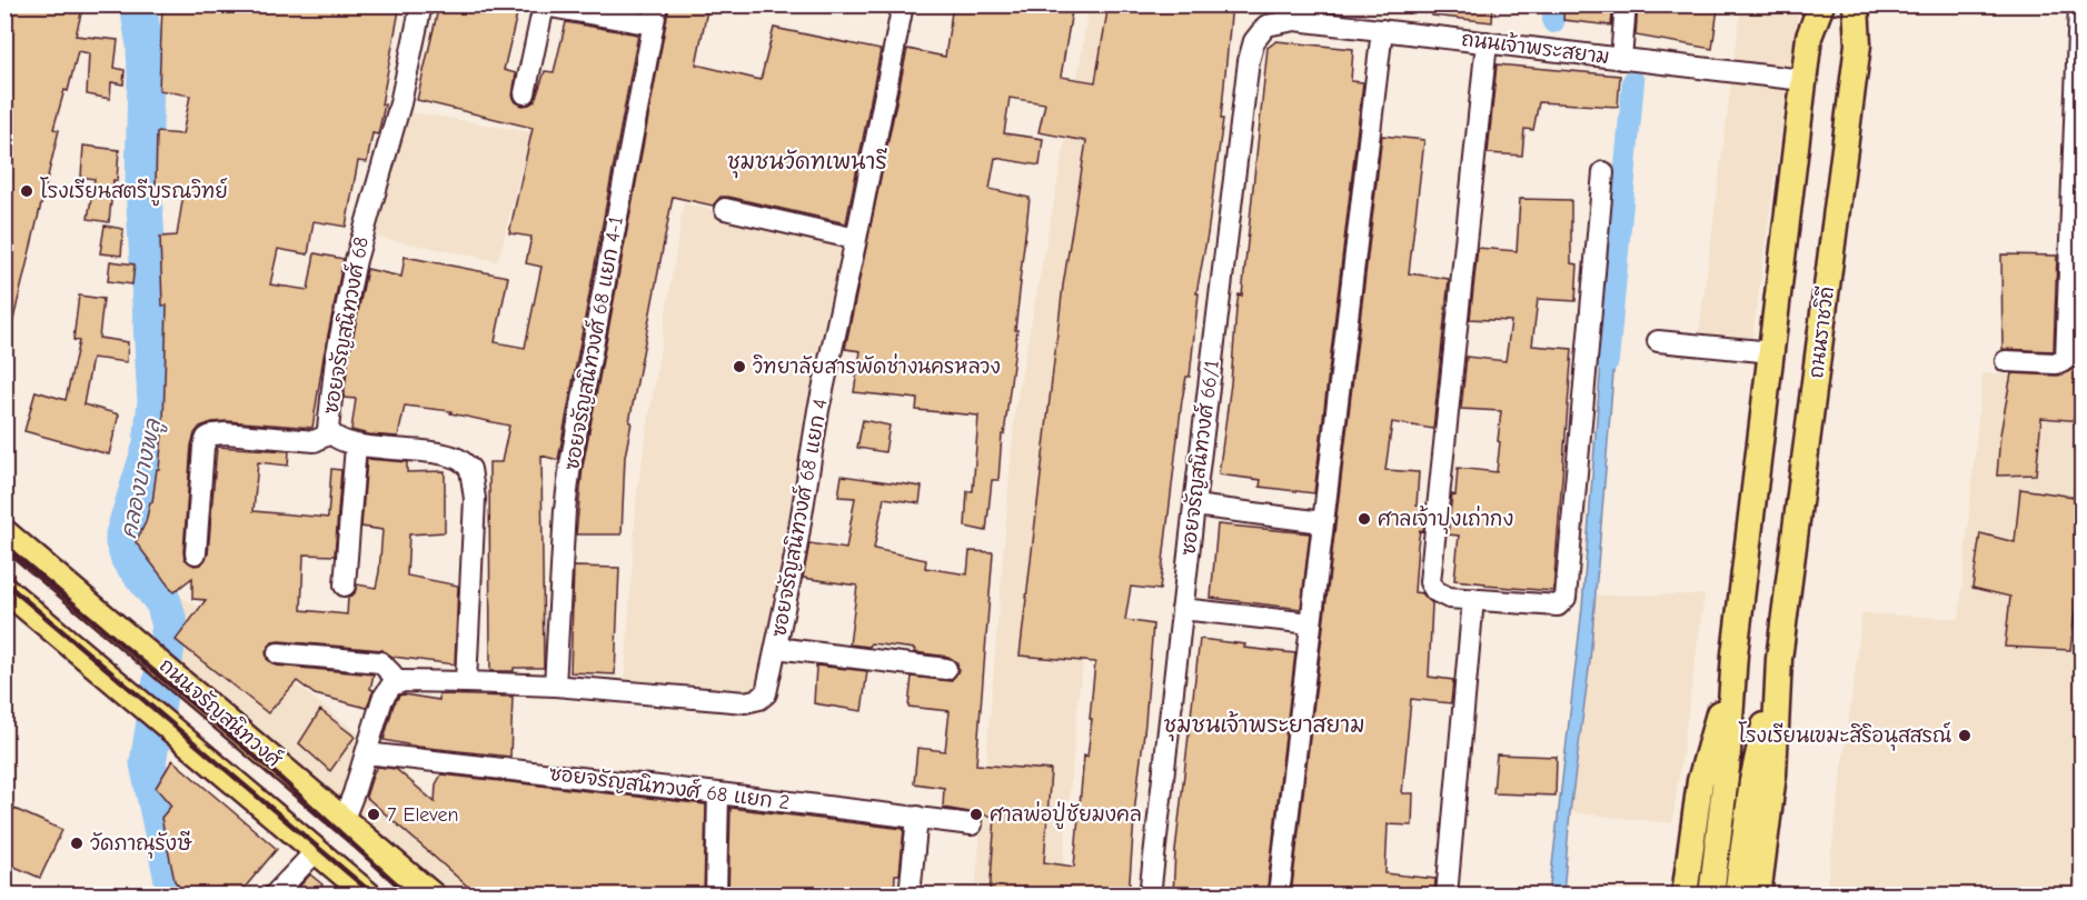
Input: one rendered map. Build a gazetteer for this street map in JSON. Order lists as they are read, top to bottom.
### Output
{
  "streets": {
    "main road": ["ถนนราชวิถี", "ถนนจรัญสนิทวงศ์"],
    "street": [
      "ถนนเจ้าพระสยาม",
      "ซอยจรัญสนิทวงศ์ 68",
      "ซอยจรัญสนิทวงศ์ 68 แยก 4-1",
      "ซอยจรัญสนิทวงศ์ 66/1",
      "ซอยจรัญสนิทวงศ์ 68 แยก 4",
      "ซอยจรัญสนิทวงศ์ 68 แยก 2"
    ]
  },
  "crossings": [
    ["ถนนเจ้าพระสยาม", "ซอยจรัญสนิทวงศ์ 66/1"],
    ["ซอยจรัญสนิทวงศ์ 68", "ซอยจรัญสนิทวงศ์ 68 แยก 4"],
    ["ซอยจรัญสนิทวงศ์ 68 แยก 4-1", "ซอยจรัญสนิทวงศ์ 68 แยก 4"]
  ],
  "districts": ["ชุมชนวัดทเพนารี", "ชุมชนเจ้าพระยาสยาม"],
  "water": ["คลองบางพลู"],
  "places": [
    "โรงเรียนสตรีบูรณวิทย์",
    "วิทยาลัยสารพัดช่างนครหลวง",
    "ศาลเจ้าปุงเถ่ากง",
    "โรงเรียนเขมะสิริอนุสสรณ์",
    "7 Eleven",
    "ศาลพ่อปู่ชัยมงคล",
    "วัดภาณุรังษี"
  ]
}
